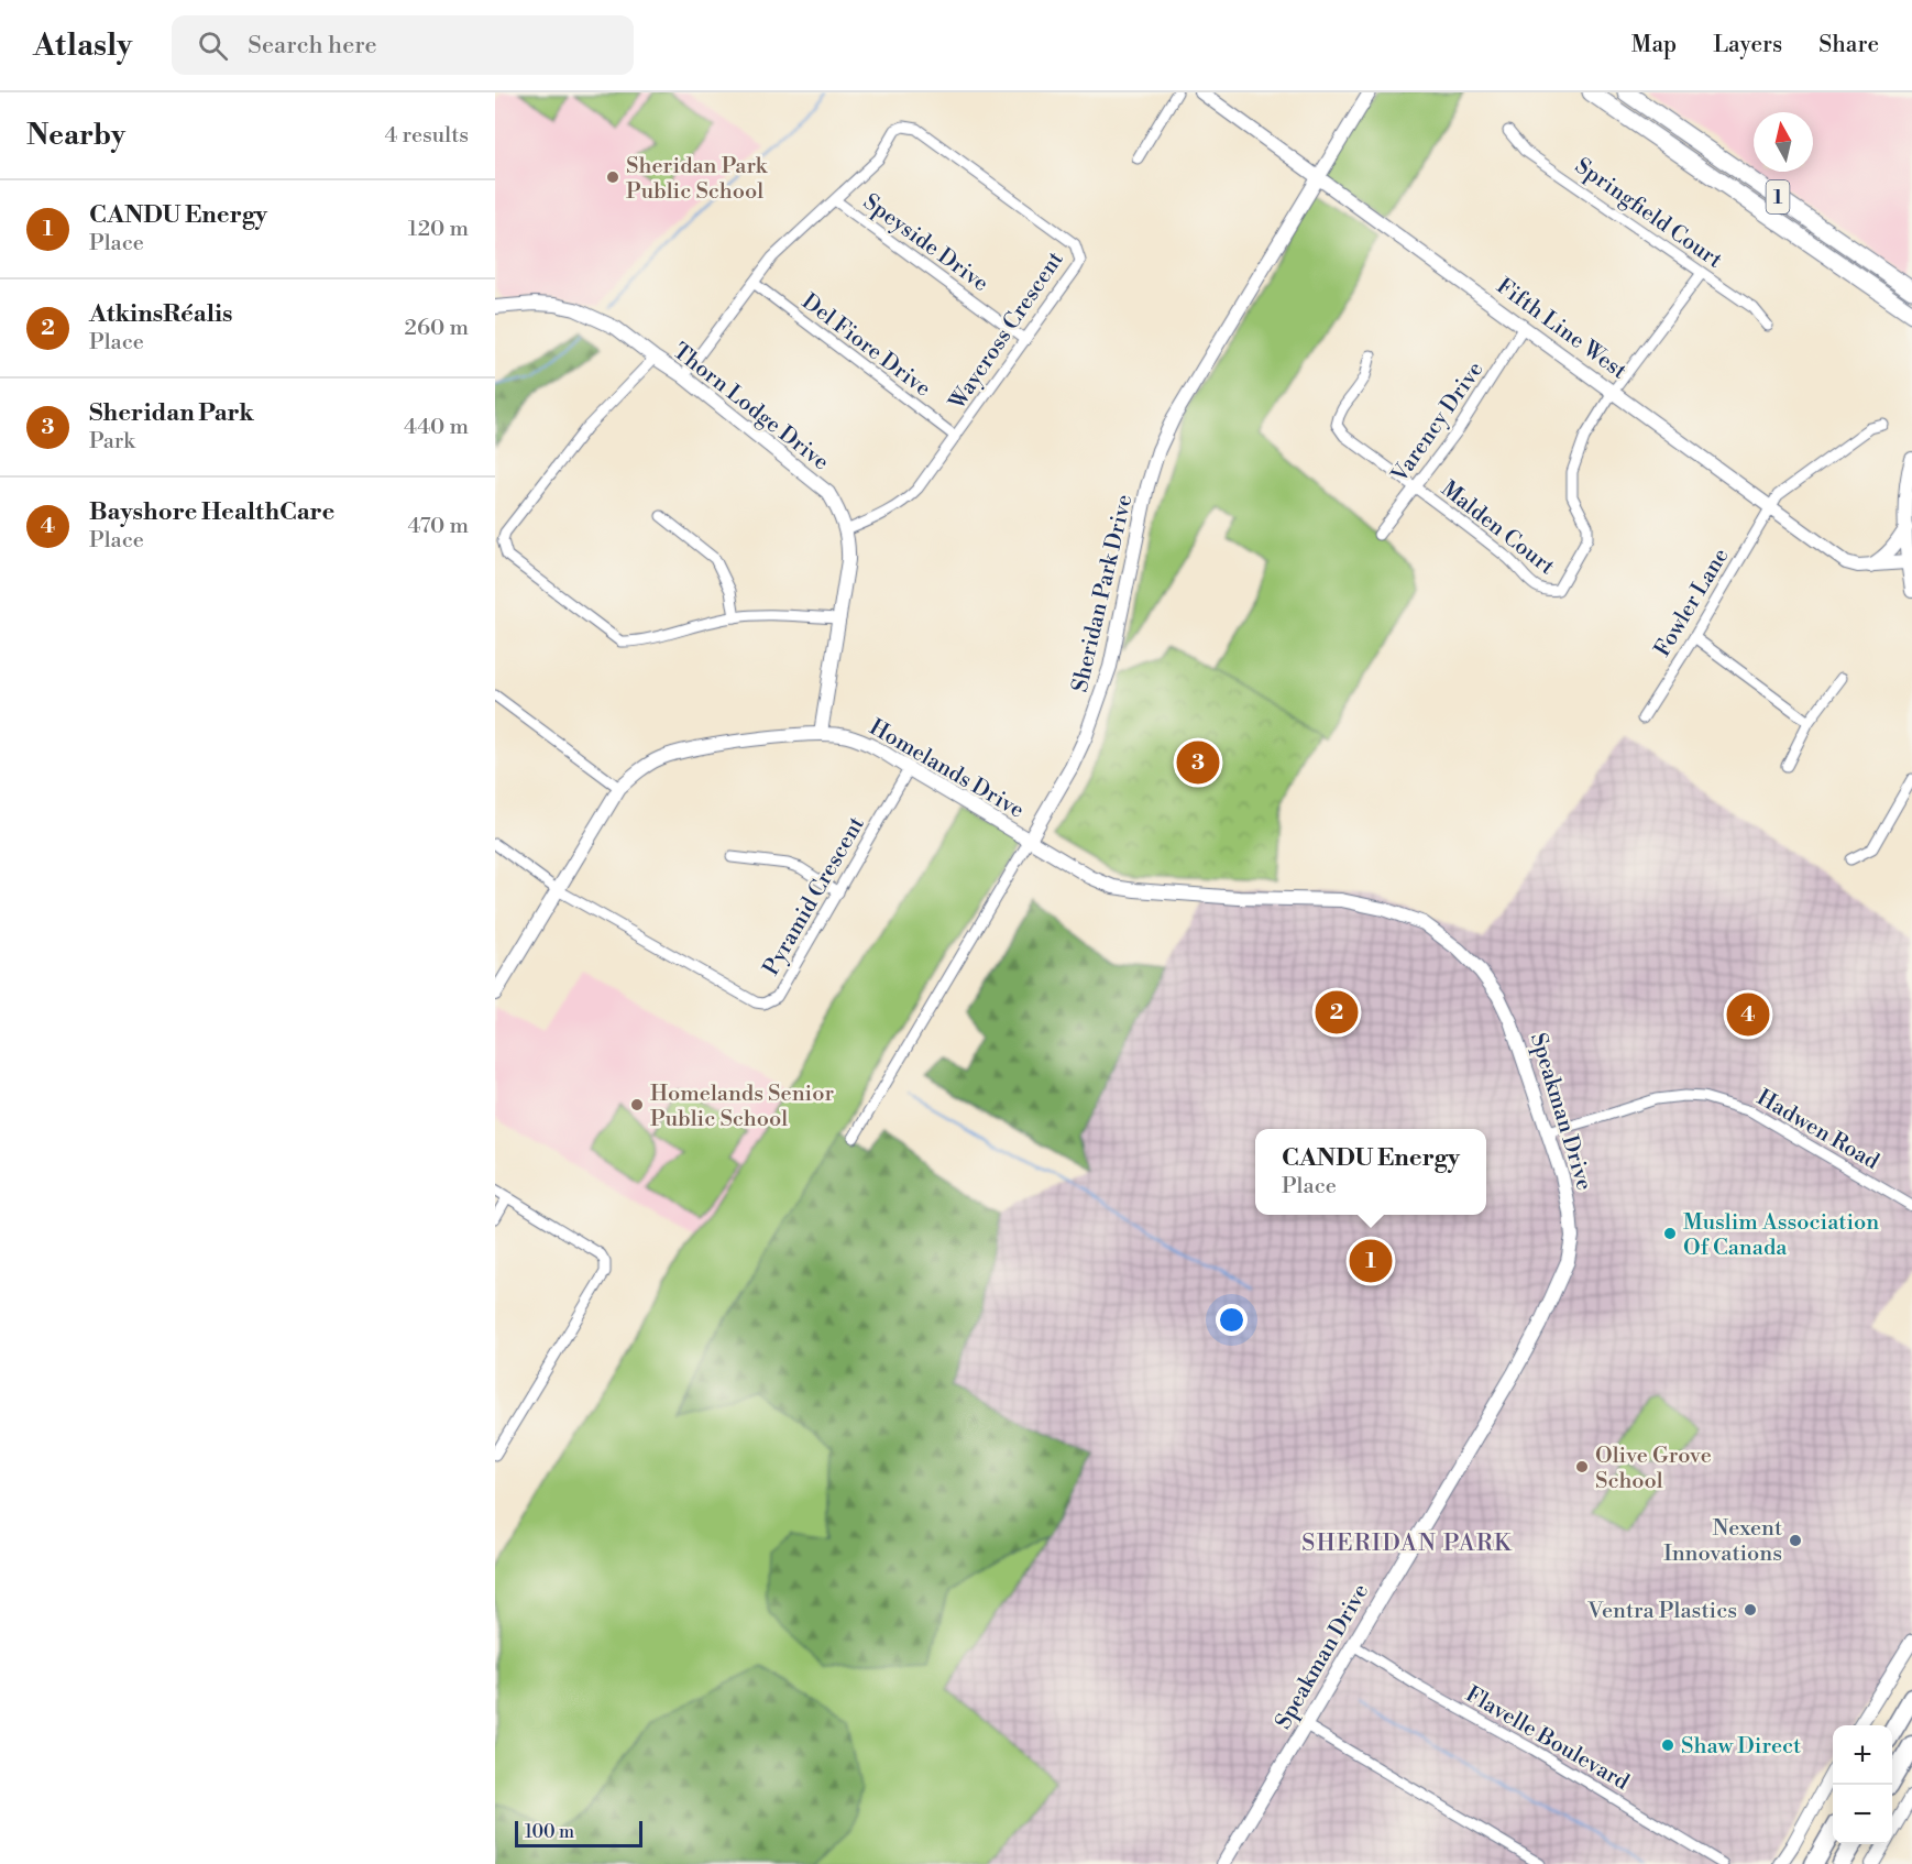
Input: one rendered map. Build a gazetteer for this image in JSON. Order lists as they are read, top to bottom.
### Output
{
  "streets": {
    "main road": ["1"],
    "street": [
      "Springfield Court",
      "Speyside Drive",
      "Fifth Line West",
      "Waycross Crescent",
      "Del Fiore Drive",
      "Thorn Lodge Drive",
      "Varency Drive",
      "Malden Court",
      "Sheridan Park Drive",
      "Fowler Lane",
      "Homelands Drive",
      "Pyramid Crescent",
      "Speakman Drive",
      "Hadwen Road",
      "Flavelle Boulevard"
    ]
  },
  "crossings": [
    ["Speyside Drive", "Waycross Crescent"],
    ["Fifth Line West", "Varency Drive"],
    ["Fifth Line West", "Malden Court"],
    ["Fifth Line West", "Sheridan Park Drive"],
    ["Fifth Line West", "Fowler Lane"],
    ["Waycross Crescent", "Del Fiore Drive"],
    ["Waycross Crescent", "Thorn Lodge Drive"],
    ["Thorn Lodge Drive", "Homelands Drive"],
    ["Varency Drive", "Malden Court"],
    ["Sheridan Park Drive", "Homelands Drive"],
    ["Sheridan Park Drive", "Speakman Drive"],
    ["Homelands Drive", "Pyramid Crescent"],
    ["Homelands Drive", "Speakman Drive"],
    ["Speakman Drive", "Hadwen Road"],
    ["Speakman Drive", "Flavelle Boulevard"]
  ],
  "districts": ["SHERIDAN PARK"],
  "places": [
    "Sheridan Park Public School",
    "Homelands Senior Public School",
    "Muslim Association Of Canada",
    "Olive Grove School",
    "Nexent Innovations",
    "Ventra Plastics",
    "Shaw Direct"
  ],
  "scale_bar": "100 m",
  "north": "top",
  "page": {
    "header": "Atlasly",
    "search": "Search here",
    "nav": ["Map", "Layers", "Share"],
    "heading": ["Nearby", "4 results"],
    "list": [
      {
        "mark": "1",
        "name": "CANDU Energy",
        "note": "Place",
        "value": "120 m"
      },
      {
        "mark": "2",
        "name": "AtkinsRéalis",
        "note": "Place",
        "value": "260 m"
      },
      {
        "mark": "3",
        "name": "Sheridan Park",
        "note": "Park",
        "value": "440 m"
      },
      {
        "mark": "4",
        "name": "Bayshore HealthCare",
        "note": "Place",
        "value": "470 m"
      }
    ],
    "pins": [
      "3",
      "2",
      "4",
      "1"
    ],
    "popup": ["CANDU Energy", "Place"],
    "map_buttons": ["+", "−"],
    "scale": "100 m"
  }
}
